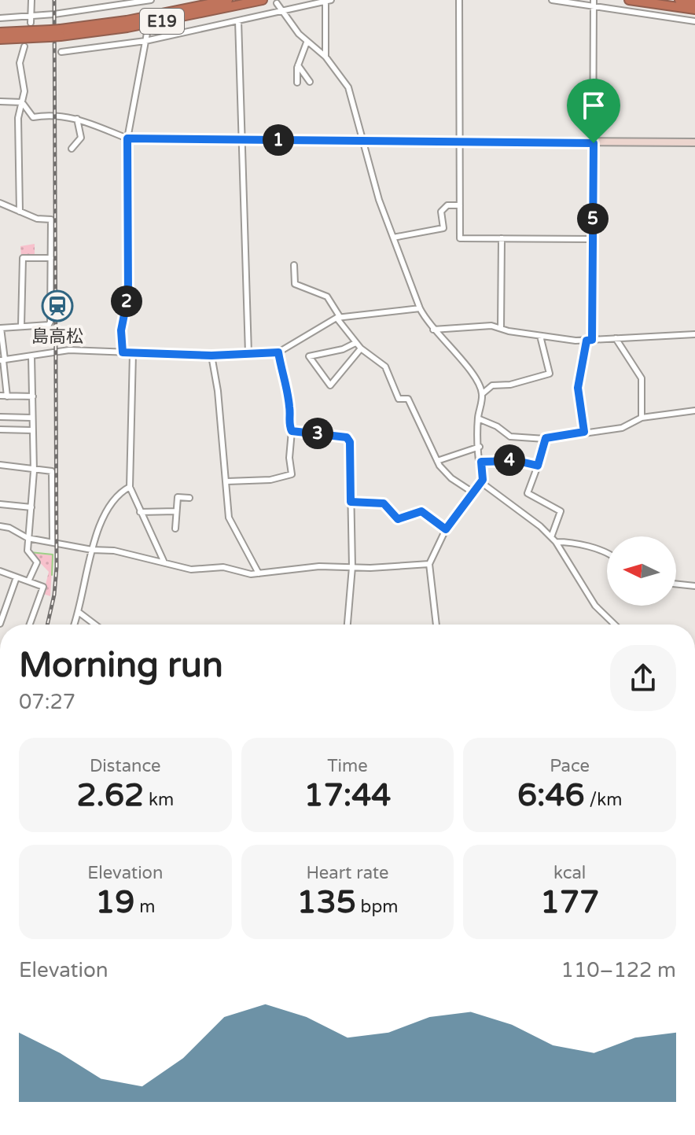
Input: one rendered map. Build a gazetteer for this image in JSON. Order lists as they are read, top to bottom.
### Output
{
  "streets": {
    "highway": ["E19"]
  },
  "places": {
    "station": ["島高松"]
  },
  "north": "left",
  "page": {
    "pins": [
      "1",
      "5",
      "2",
      "3",
      "4"
    ],
    "heading": ["Morning run", "07:27"],
    "stats": [
      ["Distance", "2.62 km"],
      ["Time", "17:44"],
      ["Pace", "6:46 /km"],
      ["Elevation", "19 m"],
      ["Heart rate", "135 bpm"],
      ["kcal", "177"]
    ],
    "chart": ["Elevation", "110–122 m"]
  }
}
